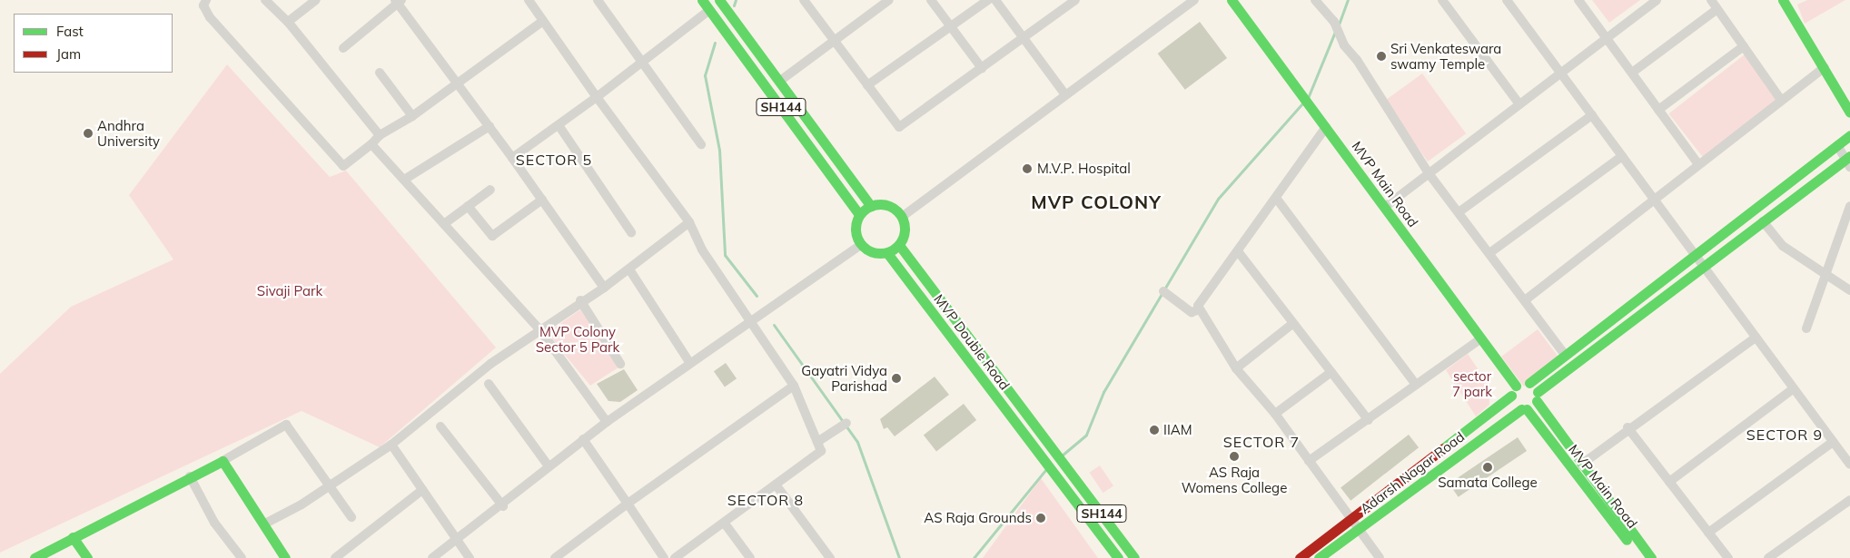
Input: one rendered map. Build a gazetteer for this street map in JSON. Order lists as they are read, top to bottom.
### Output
{
  "streets": {
    "street": [
      "SH144",
      "MVP Main Road",
      "MVP Double Road",
      "Adarsh Nagar Road"
    ]
  },
  "crossings": [
    ["SH144", "MVP Double Road"],
    ["MVP Main Road", "Adarsh Nagar Road"]
  ],
  "districts": [
    "SECTOR 5",
    "MVP COLONY",
    "SECTOR 9",
    "SECTOR 7",
    "SECTOR 8"
  ],
  "parks": ["Sivaji Park", "MVP Colony Sector 5 Park", "sector 7 park"],
  "places": [
    "Sri Venkateswara swamy Temple",
    "Andhra University",
    "M.V.P. Hospital",
    "Gayatri Vidya Parishad",
    "IIAM",
    "AS Raja Womens College",
    "Samata College",
    "AS Raja Grounds"
  ],
  "legend": ["Fast", "Jam"]
}
